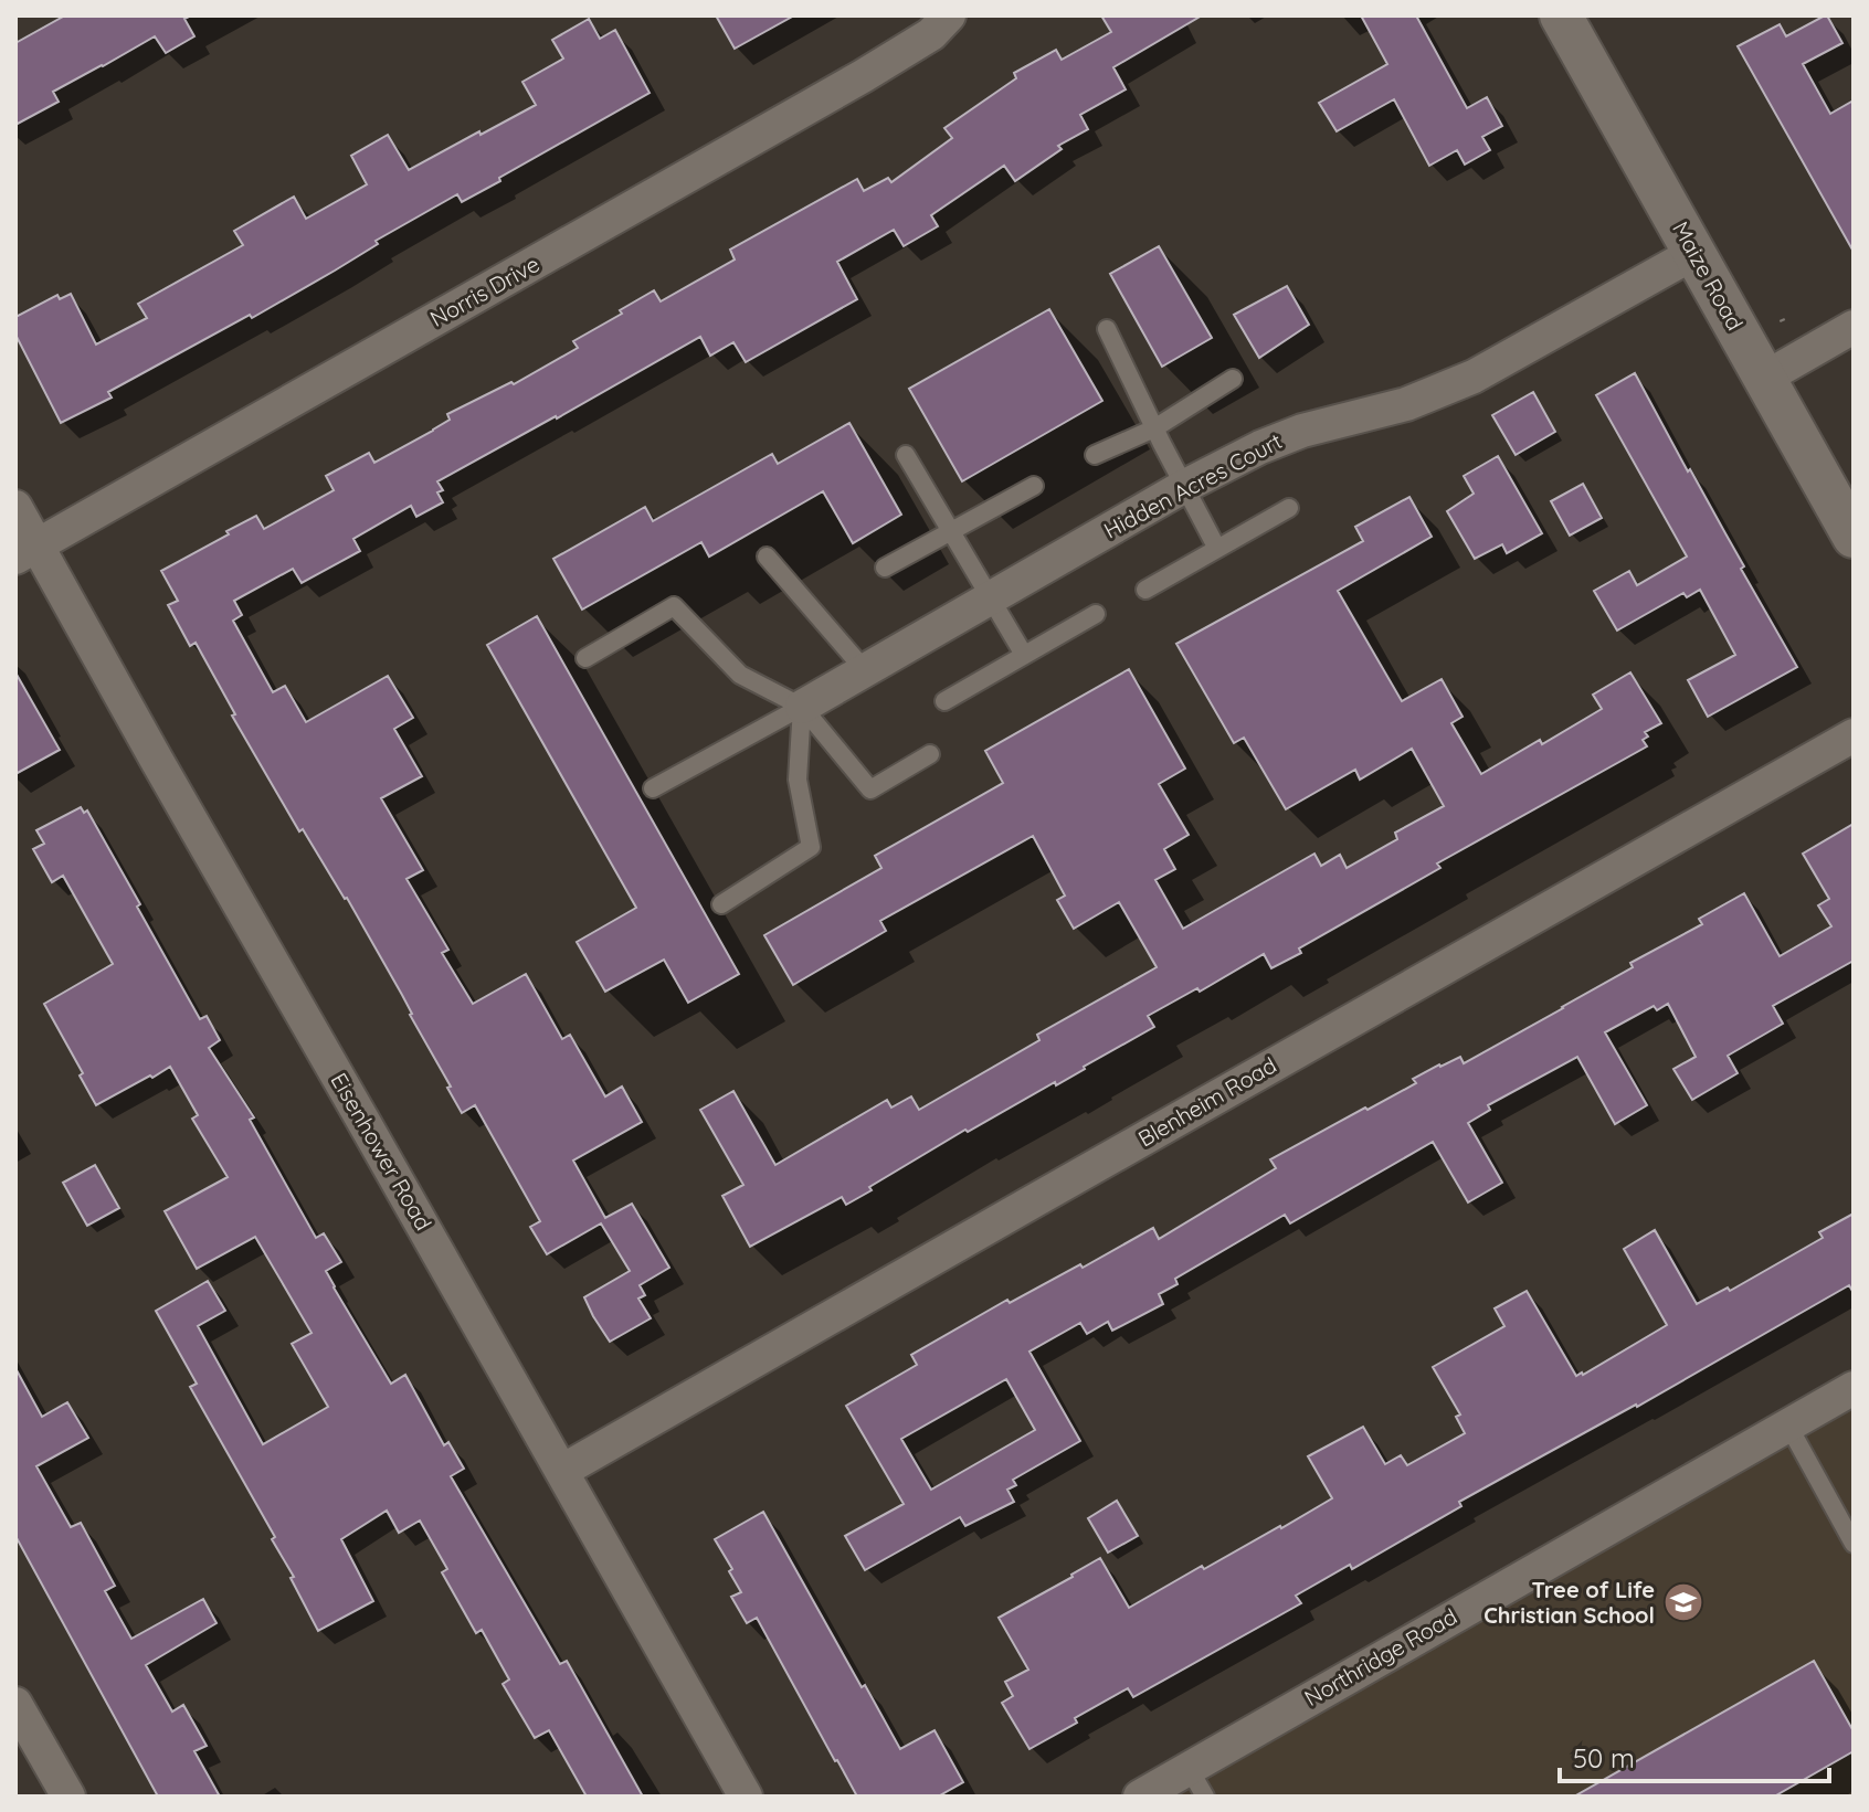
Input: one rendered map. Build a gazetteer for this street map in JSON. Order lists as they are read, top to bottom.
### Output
{
  "streets": {
    "street": [
      "Maize Road",
      "Norris Drive",
      "Hidden Acres Court",
      "Blenheim Road",
      "Eisenhower Road",
      "Northridge Road"
    ]
  },
  "crossings": [
    ["Maize Road", "Hidden Acres Court"],
    ["Norris Drive", "Eisenhower Road"],
    ["Blenheim Road", "Eisenhower Road"]
  ],
  "places": {
    "school or university": ["Tree of Life Christian School"]
  },
  "scale_bar": "50 m"
}
